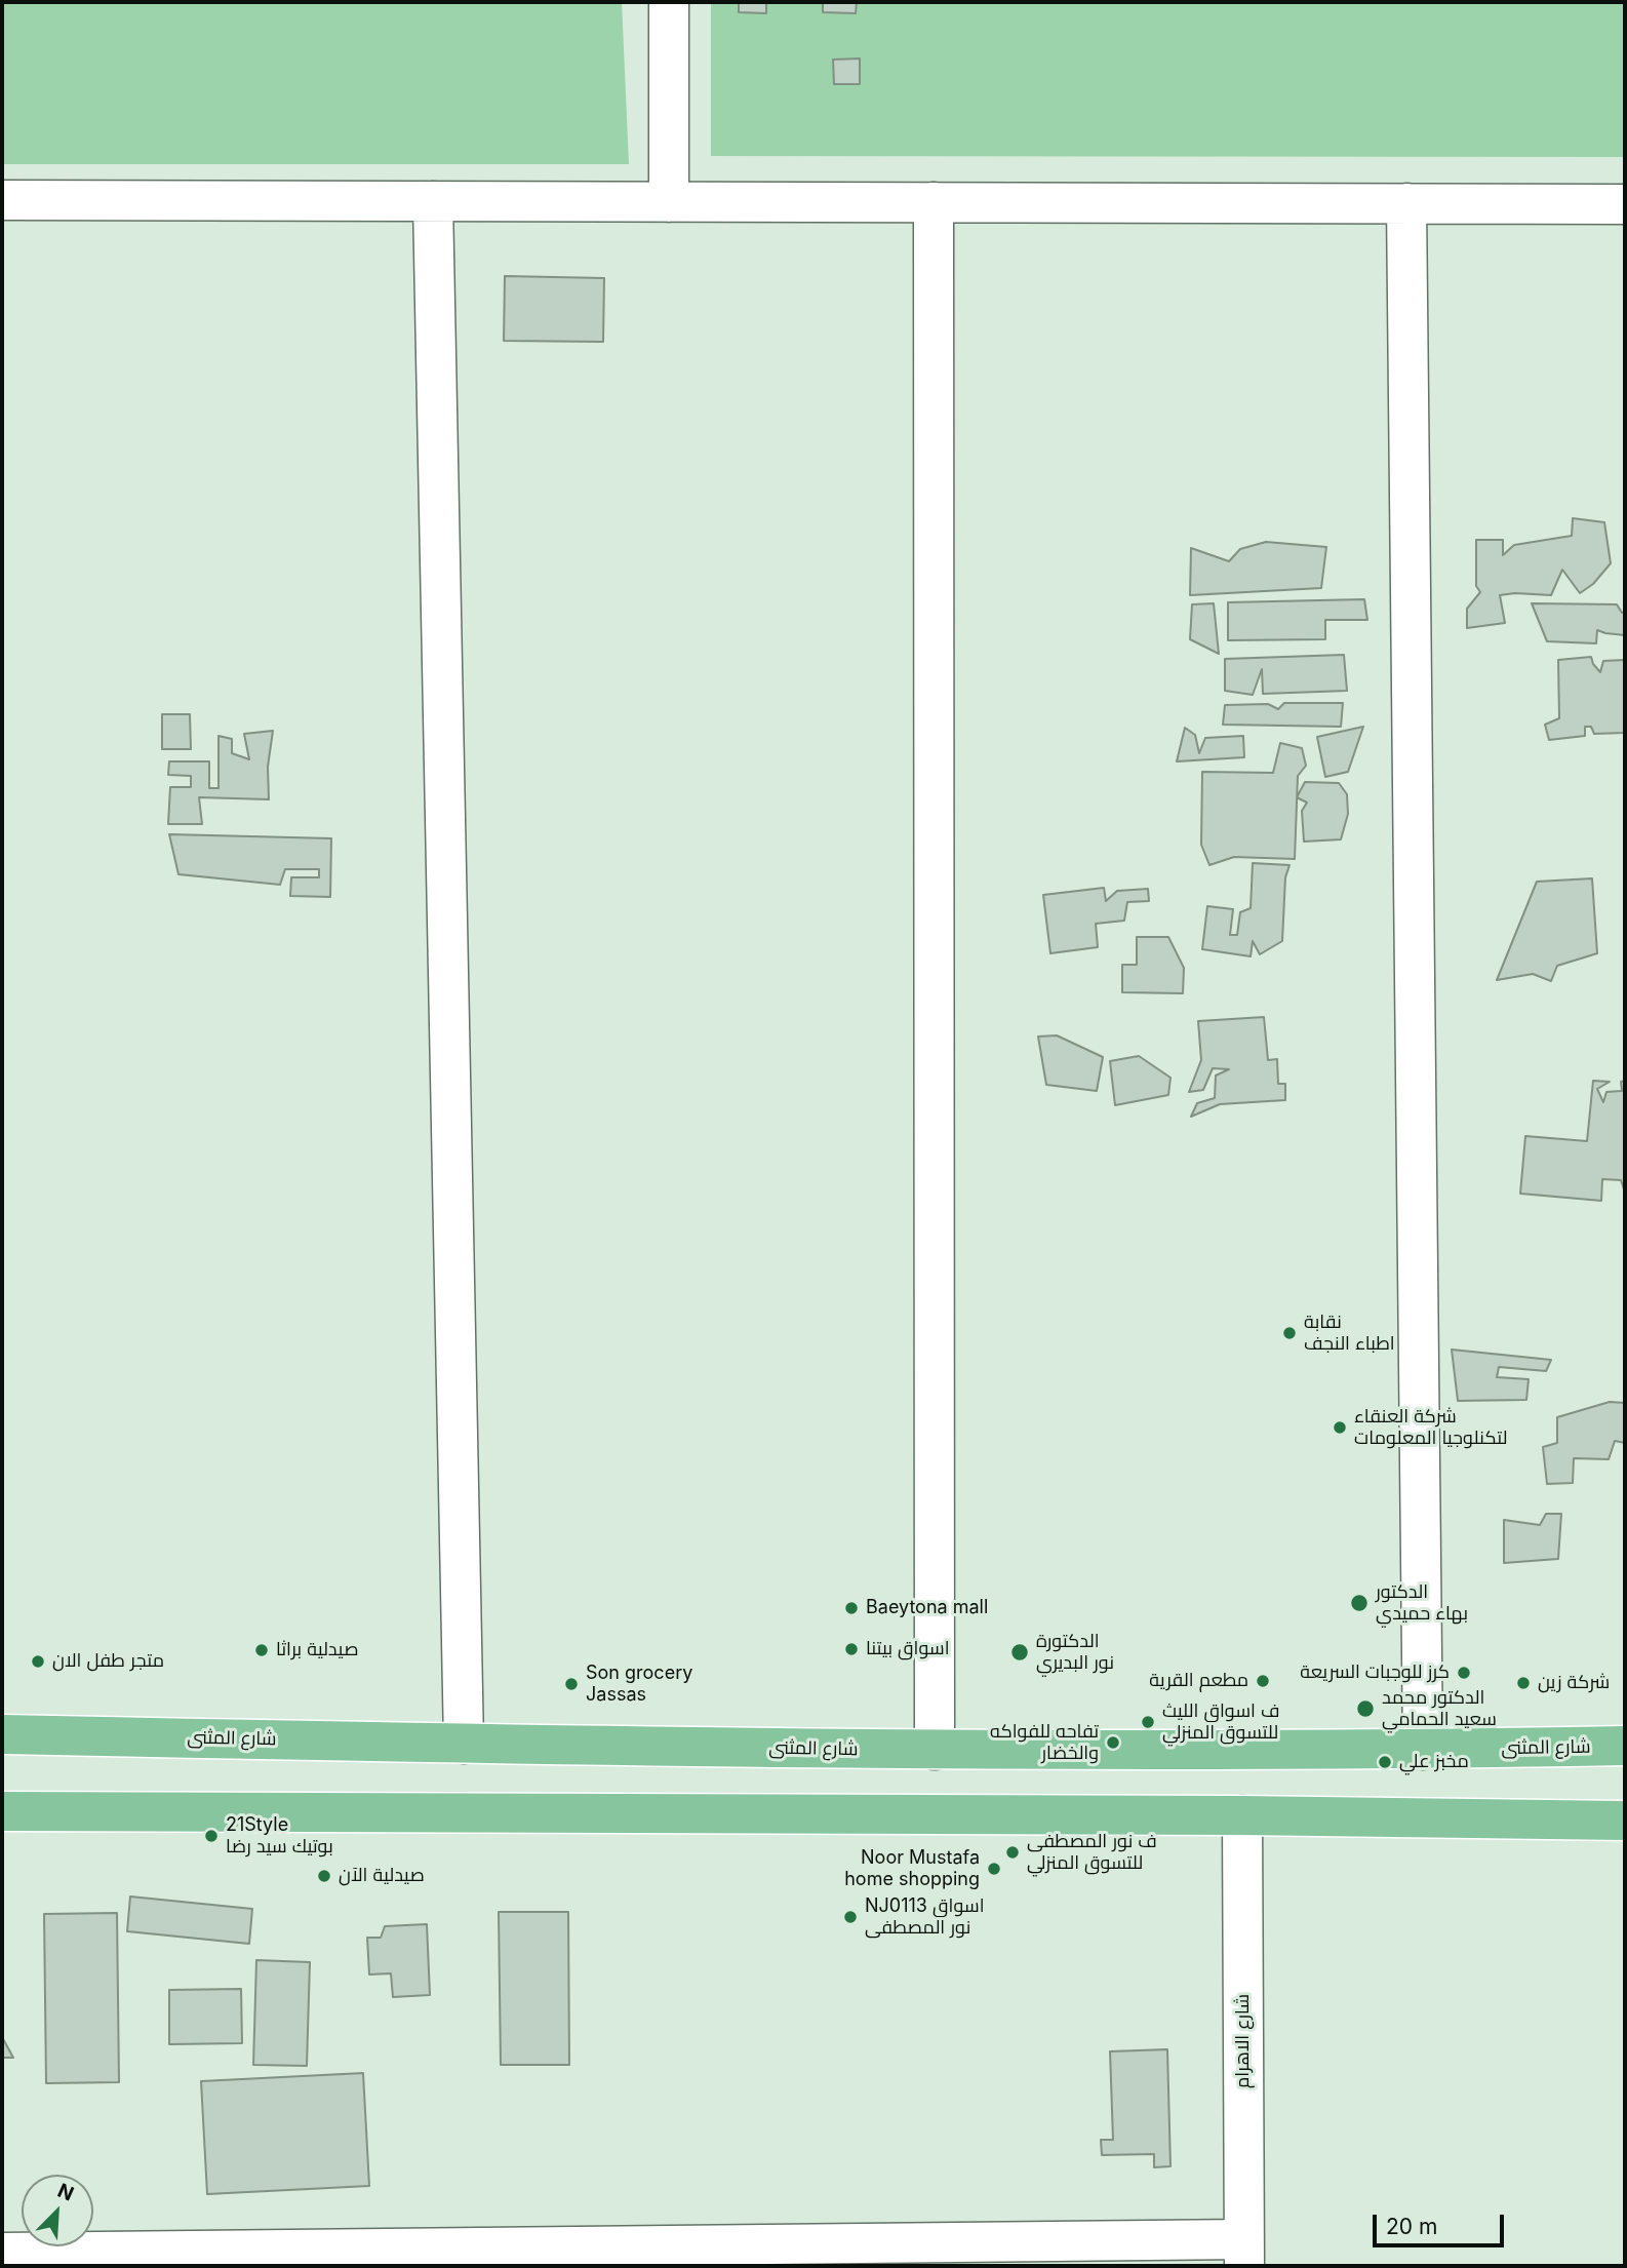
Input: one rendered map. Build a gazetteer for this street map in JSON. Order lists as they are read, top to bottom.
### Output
{
  "streets": {
    "main road": ["شارع المثنى"],
    "street": ["شارع الاهرام"]
  },
  "places": [
    "نقابة اطباء النجف",
    "شركة العنقاء لتكنلوجيا المعلومات",
    "الدكتور بهاء حميدي",
    "Baeytona mall",
    "اسواق بيتنا",
    "صيدلية براثا",
    "الدكتورة نور البديري",
    "متجر طفل الان",
    "كرز للوجبات السريعة",
    "مطعم القرية",
    "شركة زين",
    "Son grocery Jassas",
    "الدكتور محمد سعيد الحمامي",
    "ف اسواق الليث للتسوق المنزلي",
    "تفاحه للفواكه والخضار",
    "مخبز علي",
    "21Style بوتيك سيد رضا",
    "ف نور المصطفى للتسوق المنزلي",
    "Noor Mustafa home shopping",
    "صيدلية الآن",
    "NJ0113 اسواق نور المصطفى"
  ],
  "scale_bar": "20 m",
  "north": "top right"
}
